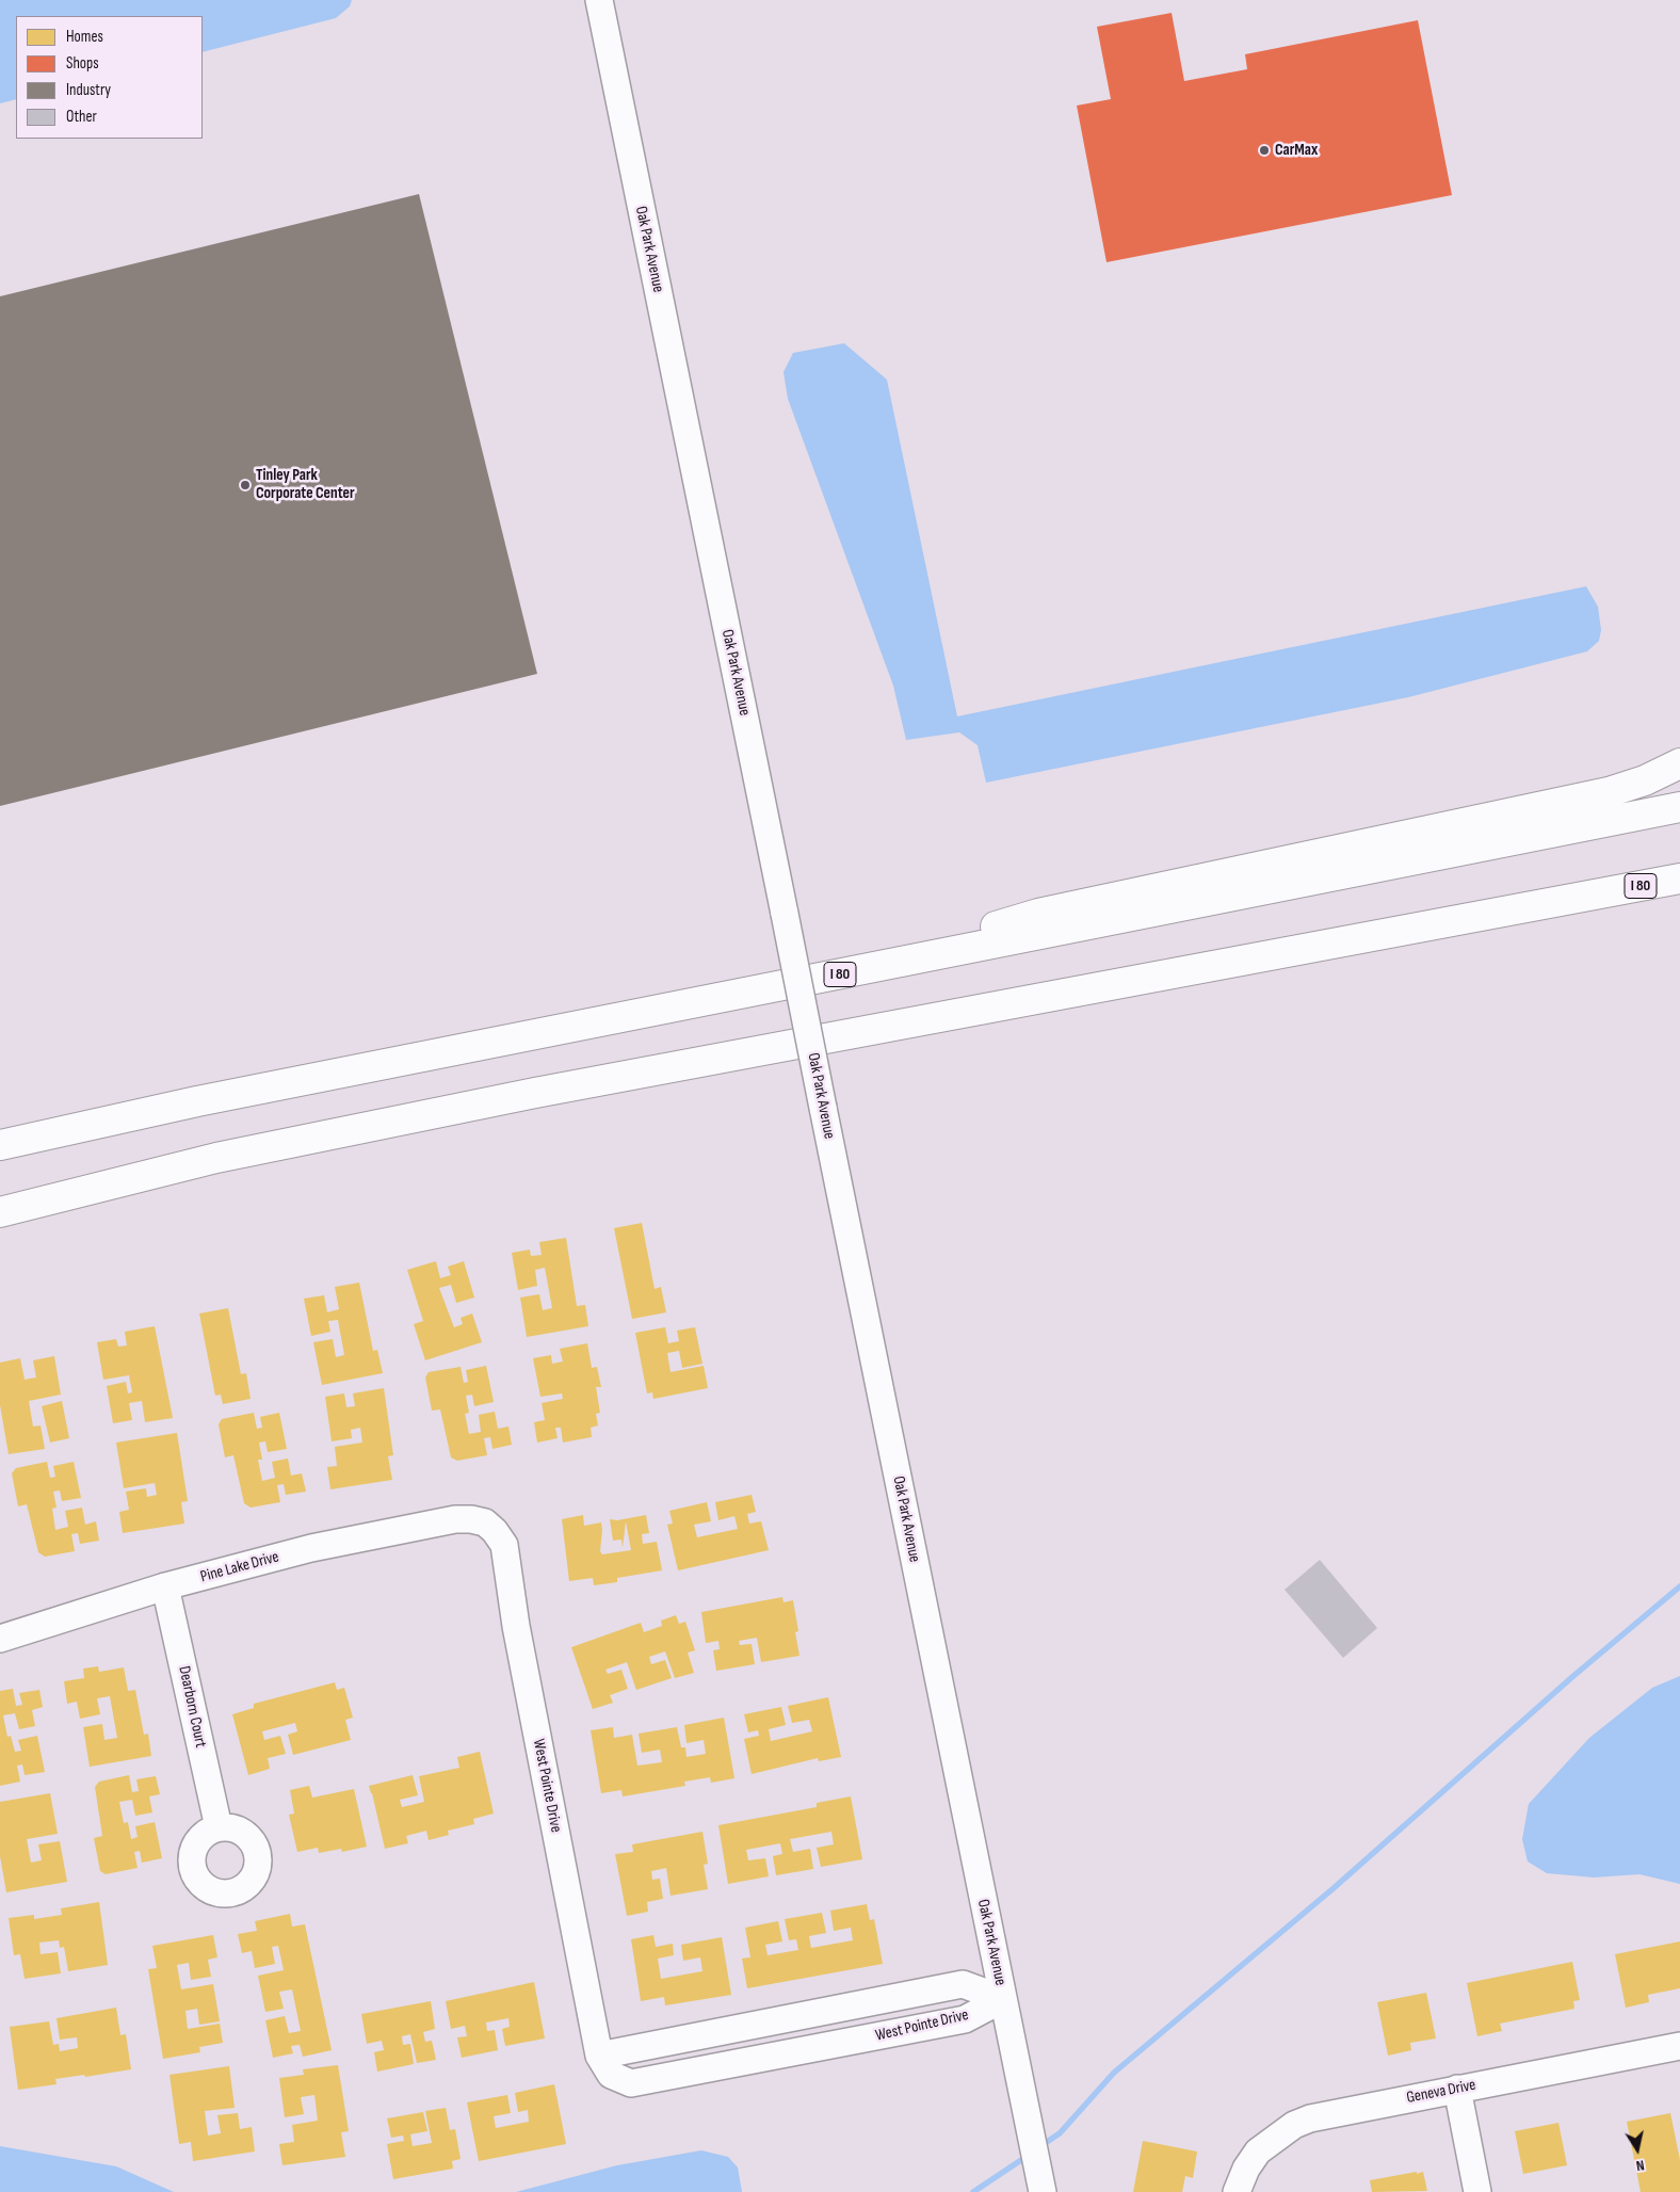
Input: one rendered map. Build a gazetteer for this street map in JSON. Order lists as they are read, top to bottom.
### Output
{
  "streets": {
    "highway": ["I 80"],
    "street": [
      "Oak Park Avenue",
      "Pine Lake Drive",
      "Dearborn Court",
      "West Pointe Drive",
      "Geneva Drive"
    ]
  },
  "crossings": [
    ["Oak Park Avenue", "West Pointe Drive"],
    ["Pine Lake Drive", "Dearborn Court"],
    ["Pine Lake Drive", "West Pointe Drive"]
  ],
  "places": ["CarMax", "Tinley Park Corporate Center"],
  "legend": [
    "Homes",
    "Shops",
    "Industry",
    "Other"
  ],
  "north": "bottom"
}
